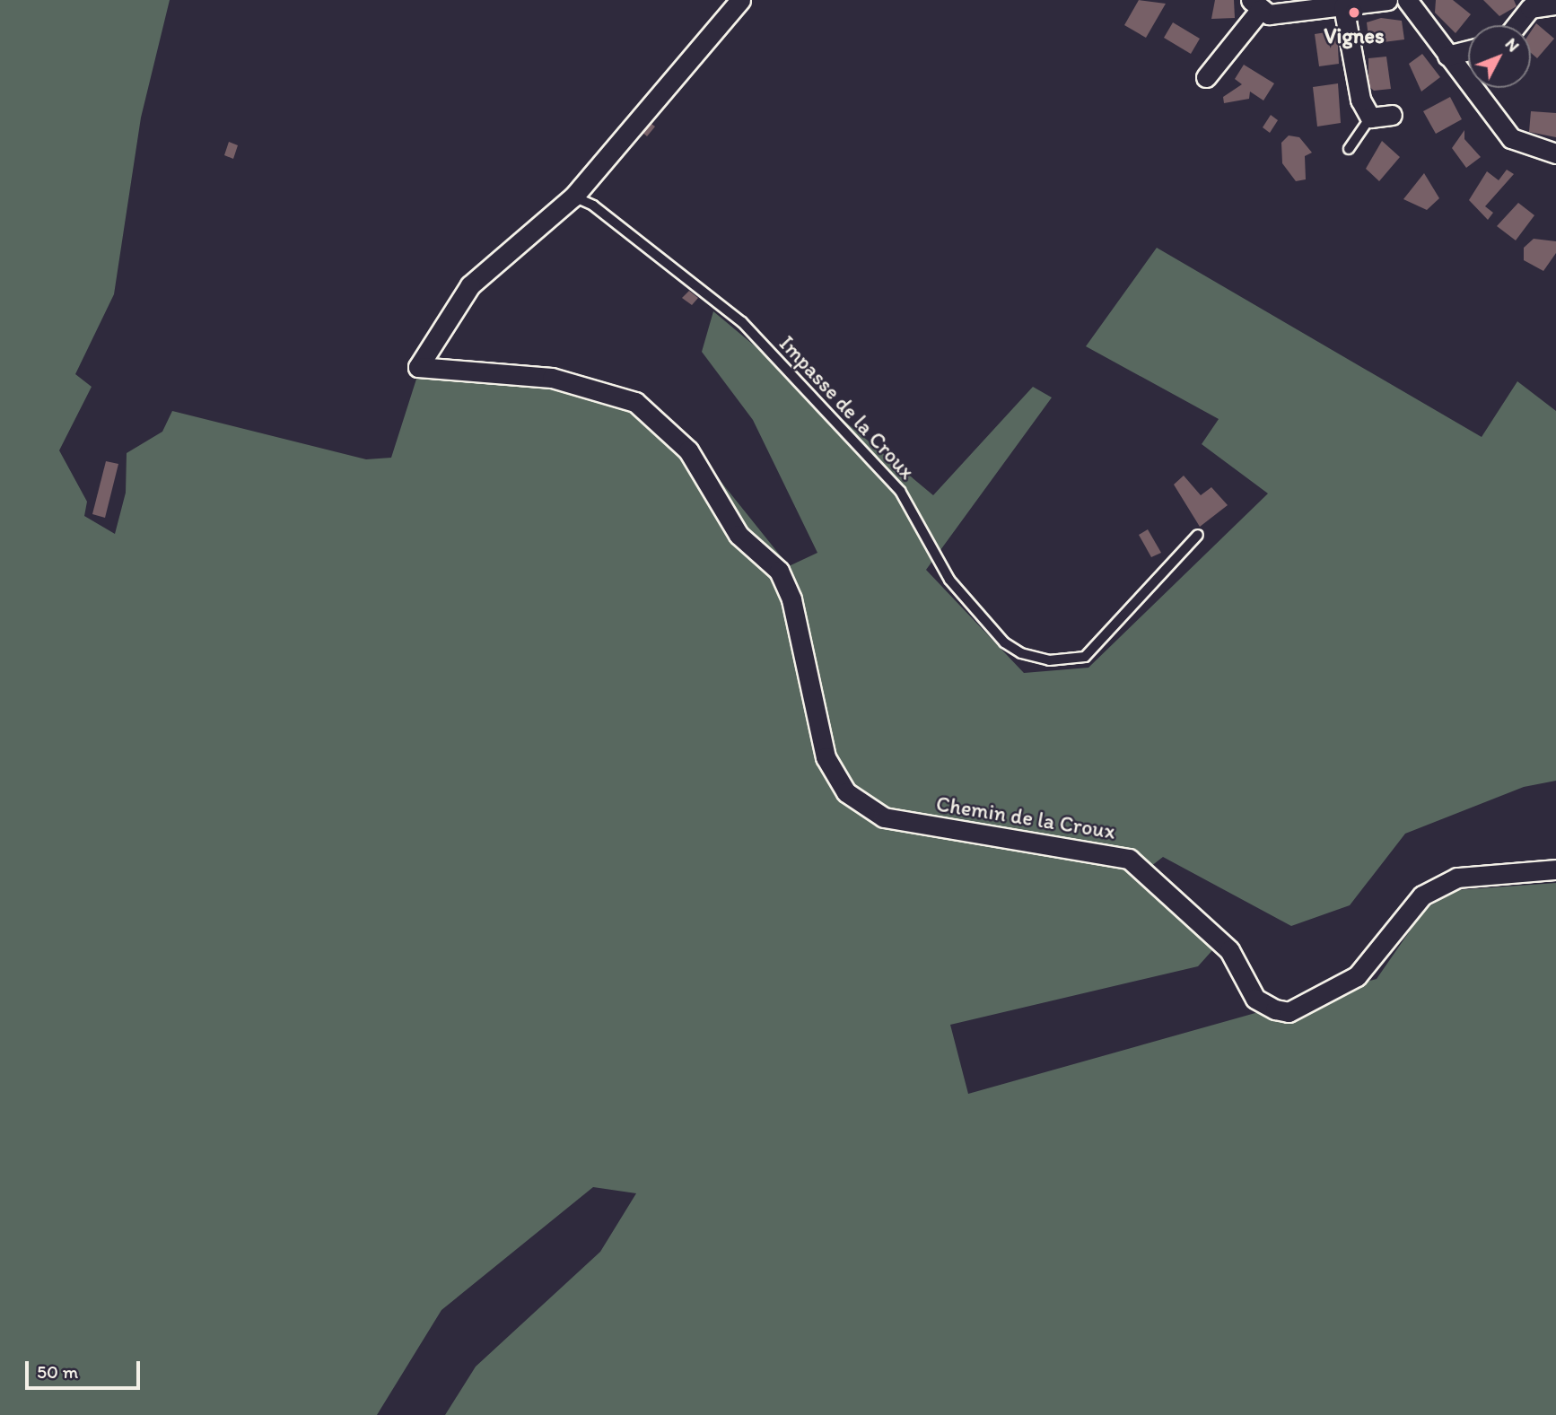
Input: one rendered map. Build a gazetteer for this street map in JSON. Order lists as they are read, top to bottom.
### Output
{
  "streets": {
    "street": ["Chemin de la Croux"],
    "lane": ["Impasse de la Croux"]
  },
  "crossings": [
    ["Impasse de la Croux", "Chemin de la Croux"]
  ],
  "places": ["Vignes"],
  "scale_bar": "50 m",
  "north": "top right"
}
